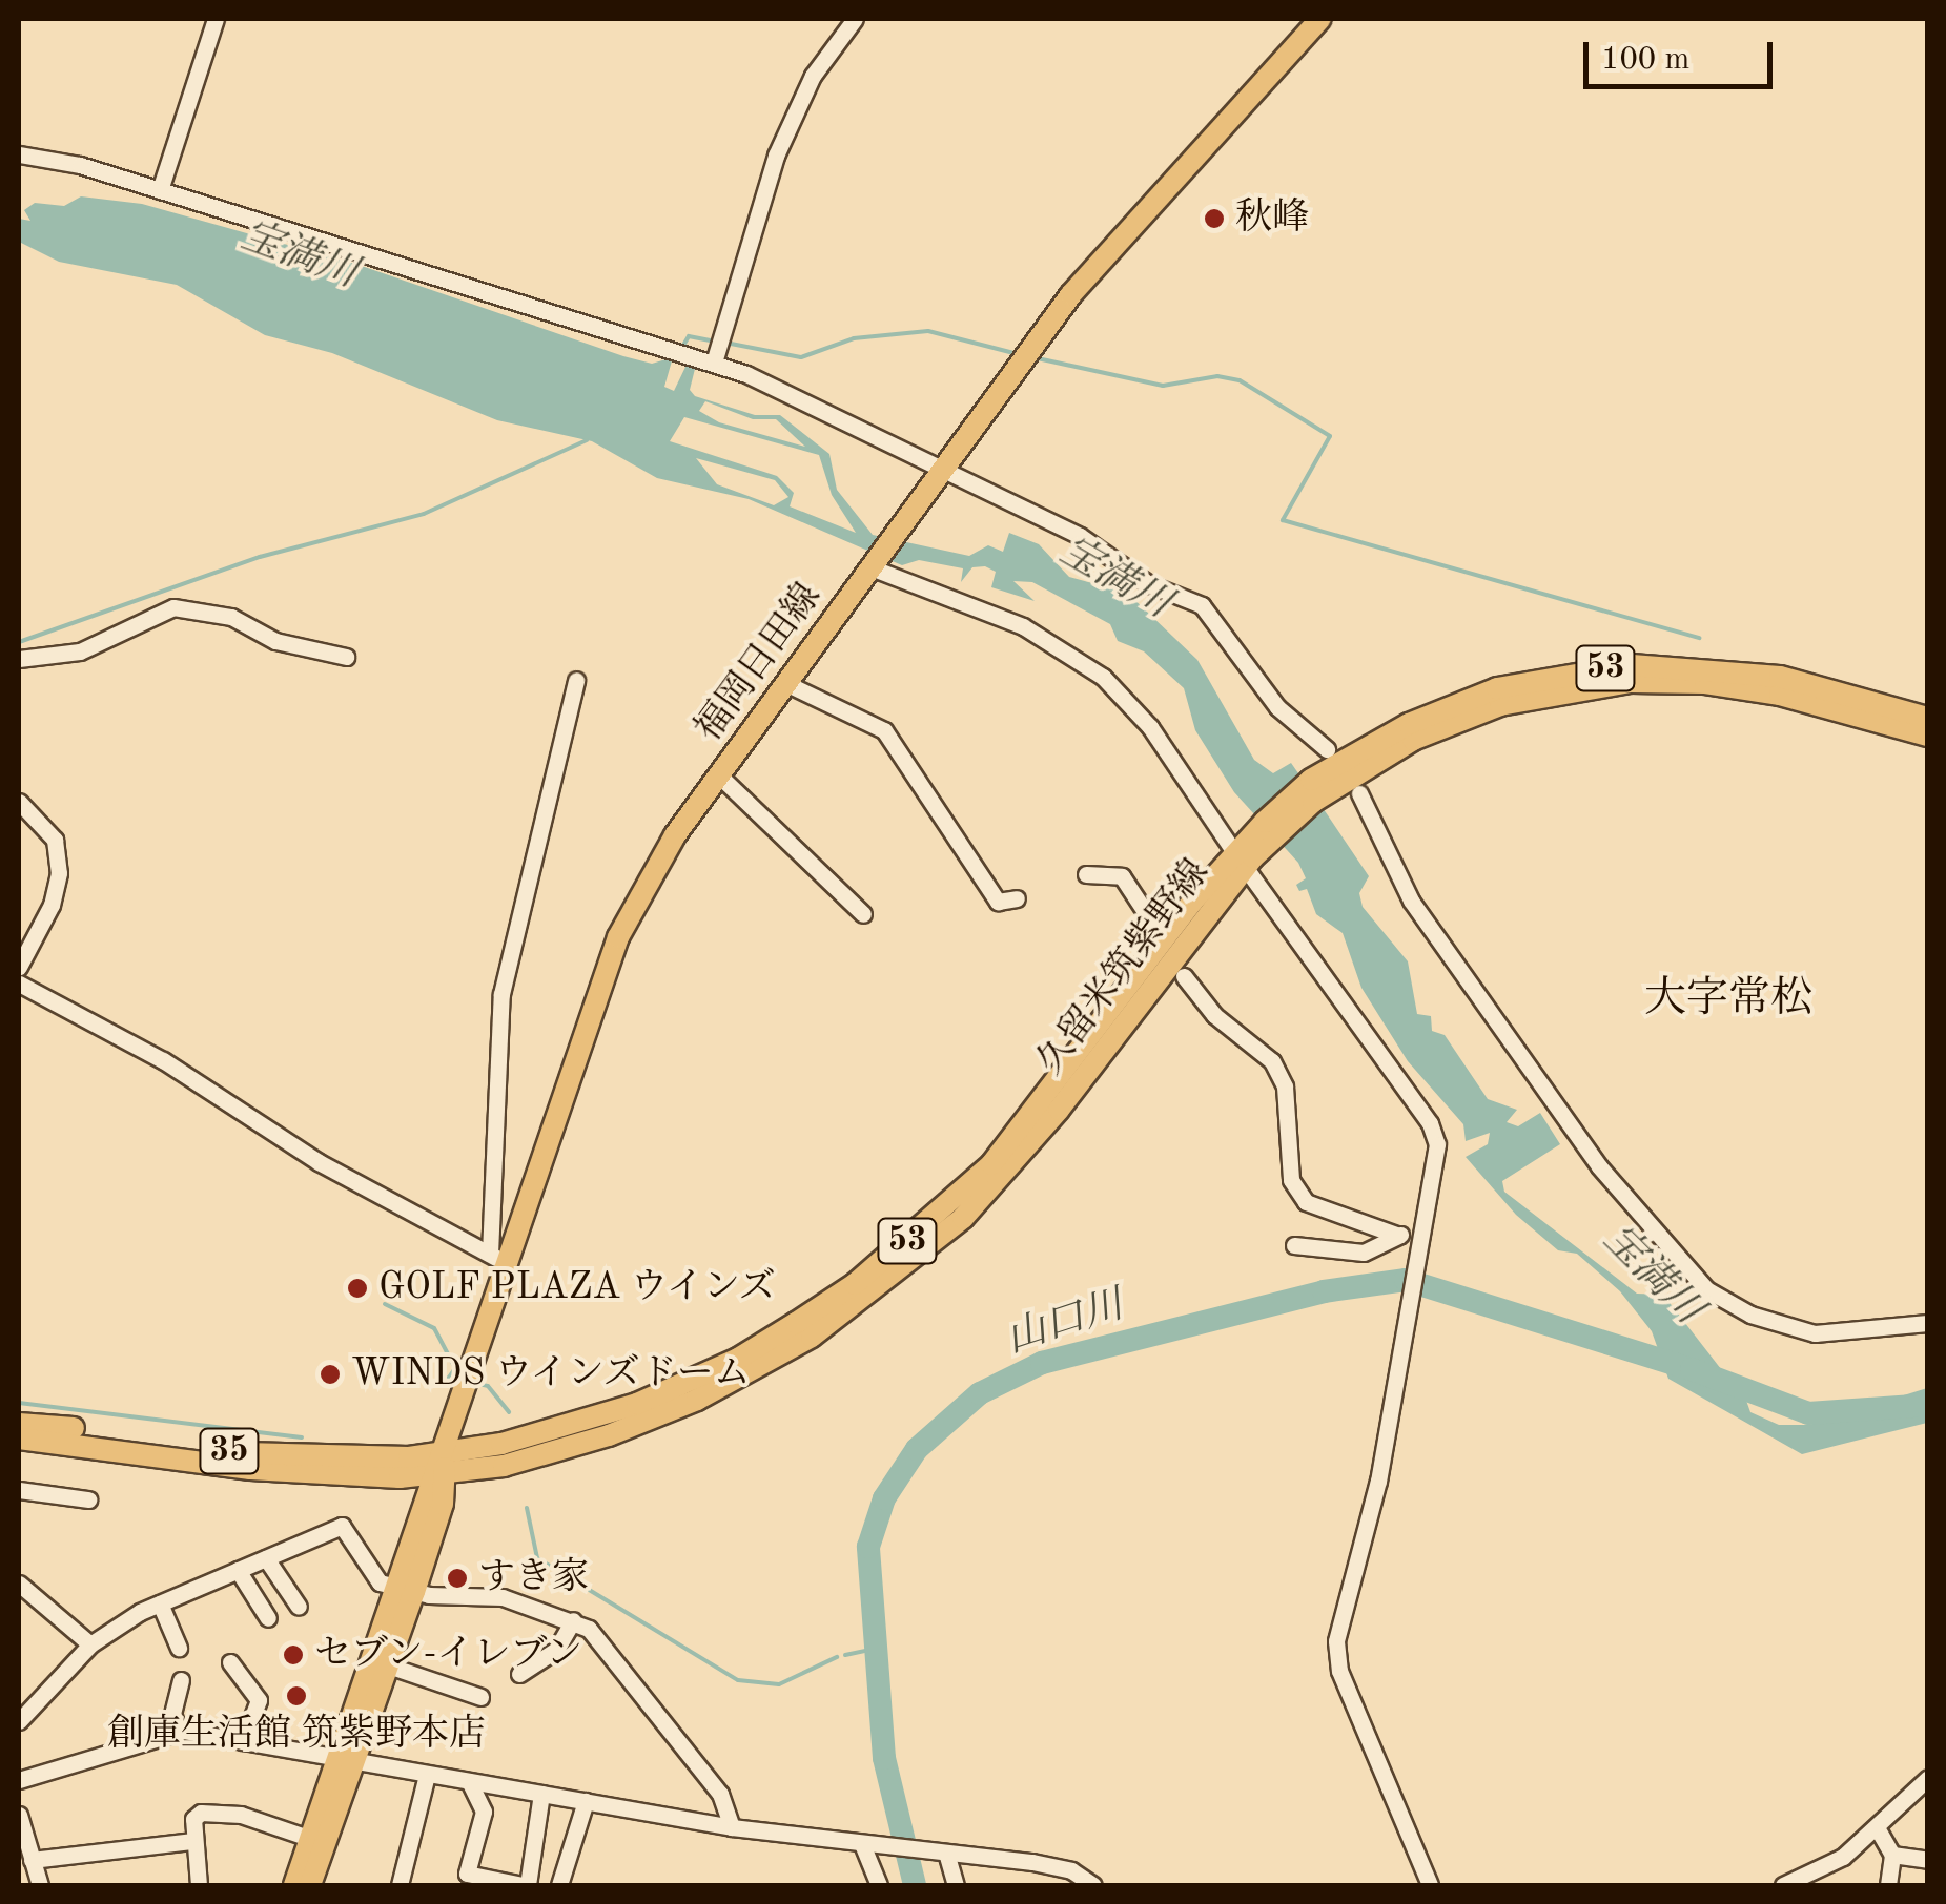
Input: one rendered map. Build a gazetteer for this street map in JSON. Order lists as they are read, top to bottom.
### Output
{
  "streets": {
    "main road": [
      "福岡日田線",
      "53",
      "久留米筑紫野線",
      "35"
    ]
  },
  "crossings": [
    ["福岡日田線", "久留米筑紫野線"],
    ["福岡日田線", "35"],
    ["久留米筑紫野線", "35"]
  ],
  "districts": ["大字常松"],
  "water": ["宝満川", "山口川"],
  "places": [
    "秋峰",
    "GOLF PLAZA ウインズ",
    "WINDS ウインズドーム",
    "すき家",
    "セブン-イレブン",
    "創庫生活館 筑紫野本店"
  ],
  "scale_bar": "100 m"
}
